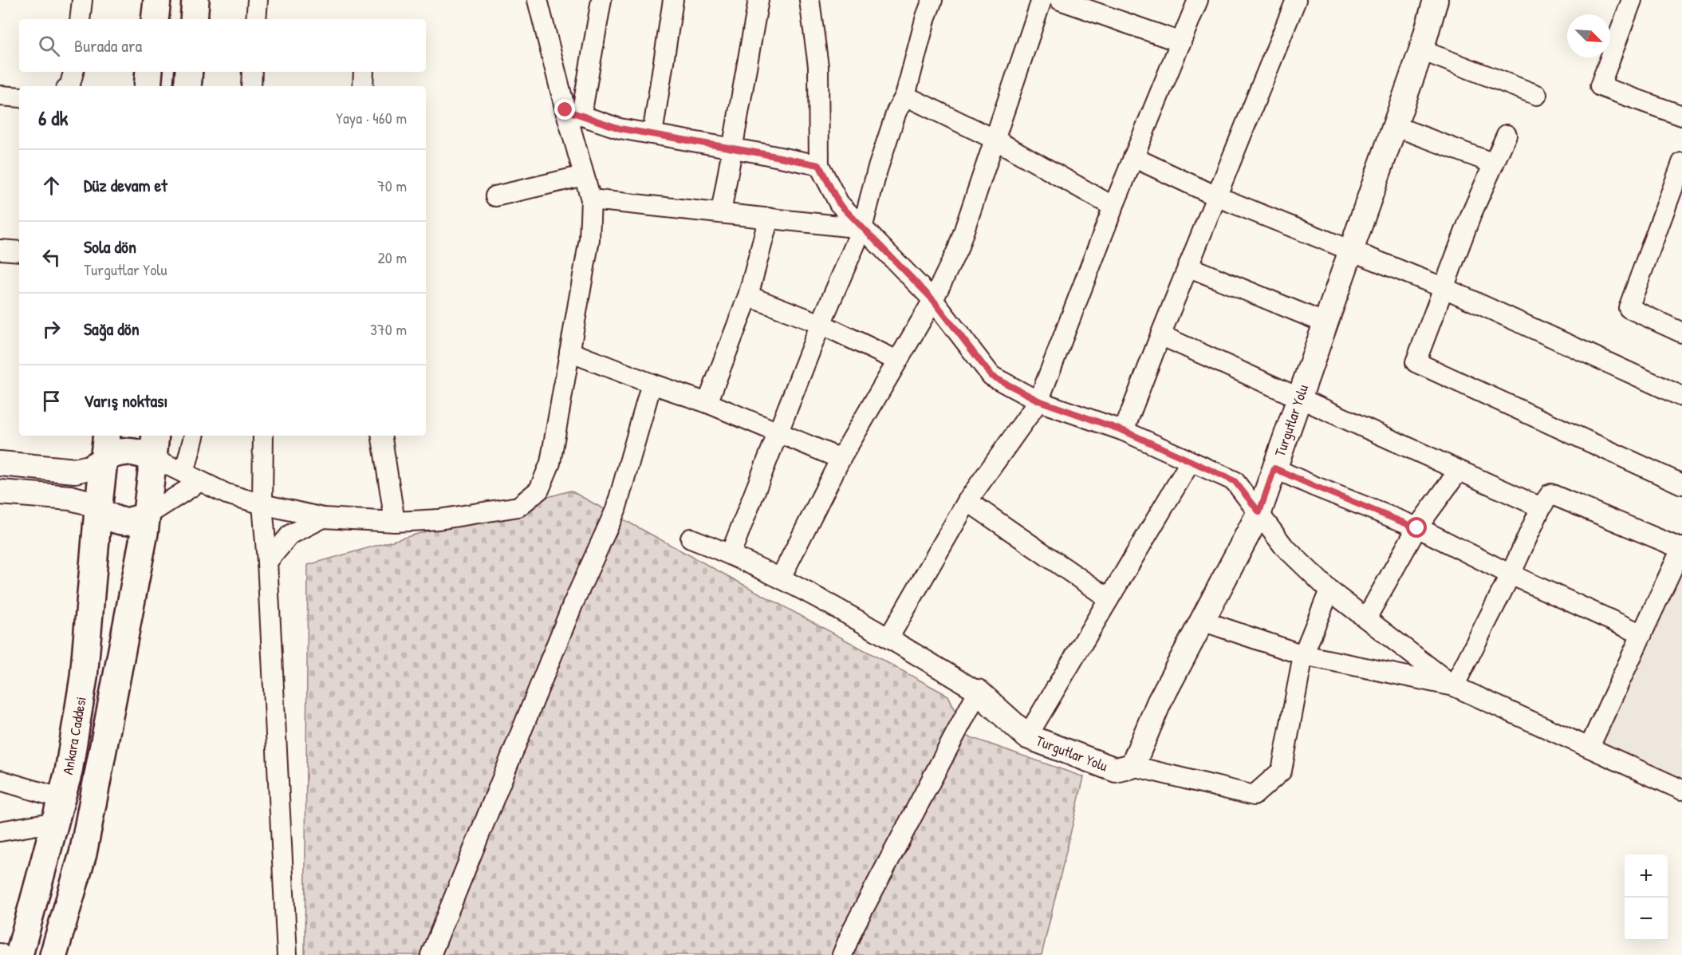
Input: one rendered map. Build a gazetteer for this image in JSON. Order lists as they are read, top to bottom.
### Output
{
  "streets": {
    "highway": ["Ankara Caddesi"],
    "main road": ["Turgutlar Yolu"]
  },
  "north": "bottom right",
  "page": {
    "search": "Burada ara",
    "heading": ["6 dk", "Yaya · 460 m"],
    "list": [
      ["Düz devam et", "70 m"],
      ["Sola dön", "Turgutlar Yolu", "20 m"],
      ["Sağa dön", "370 m"],
      "Varış noktası"
    ],
    "map_buttons": ["+", "−"]
  }
}
